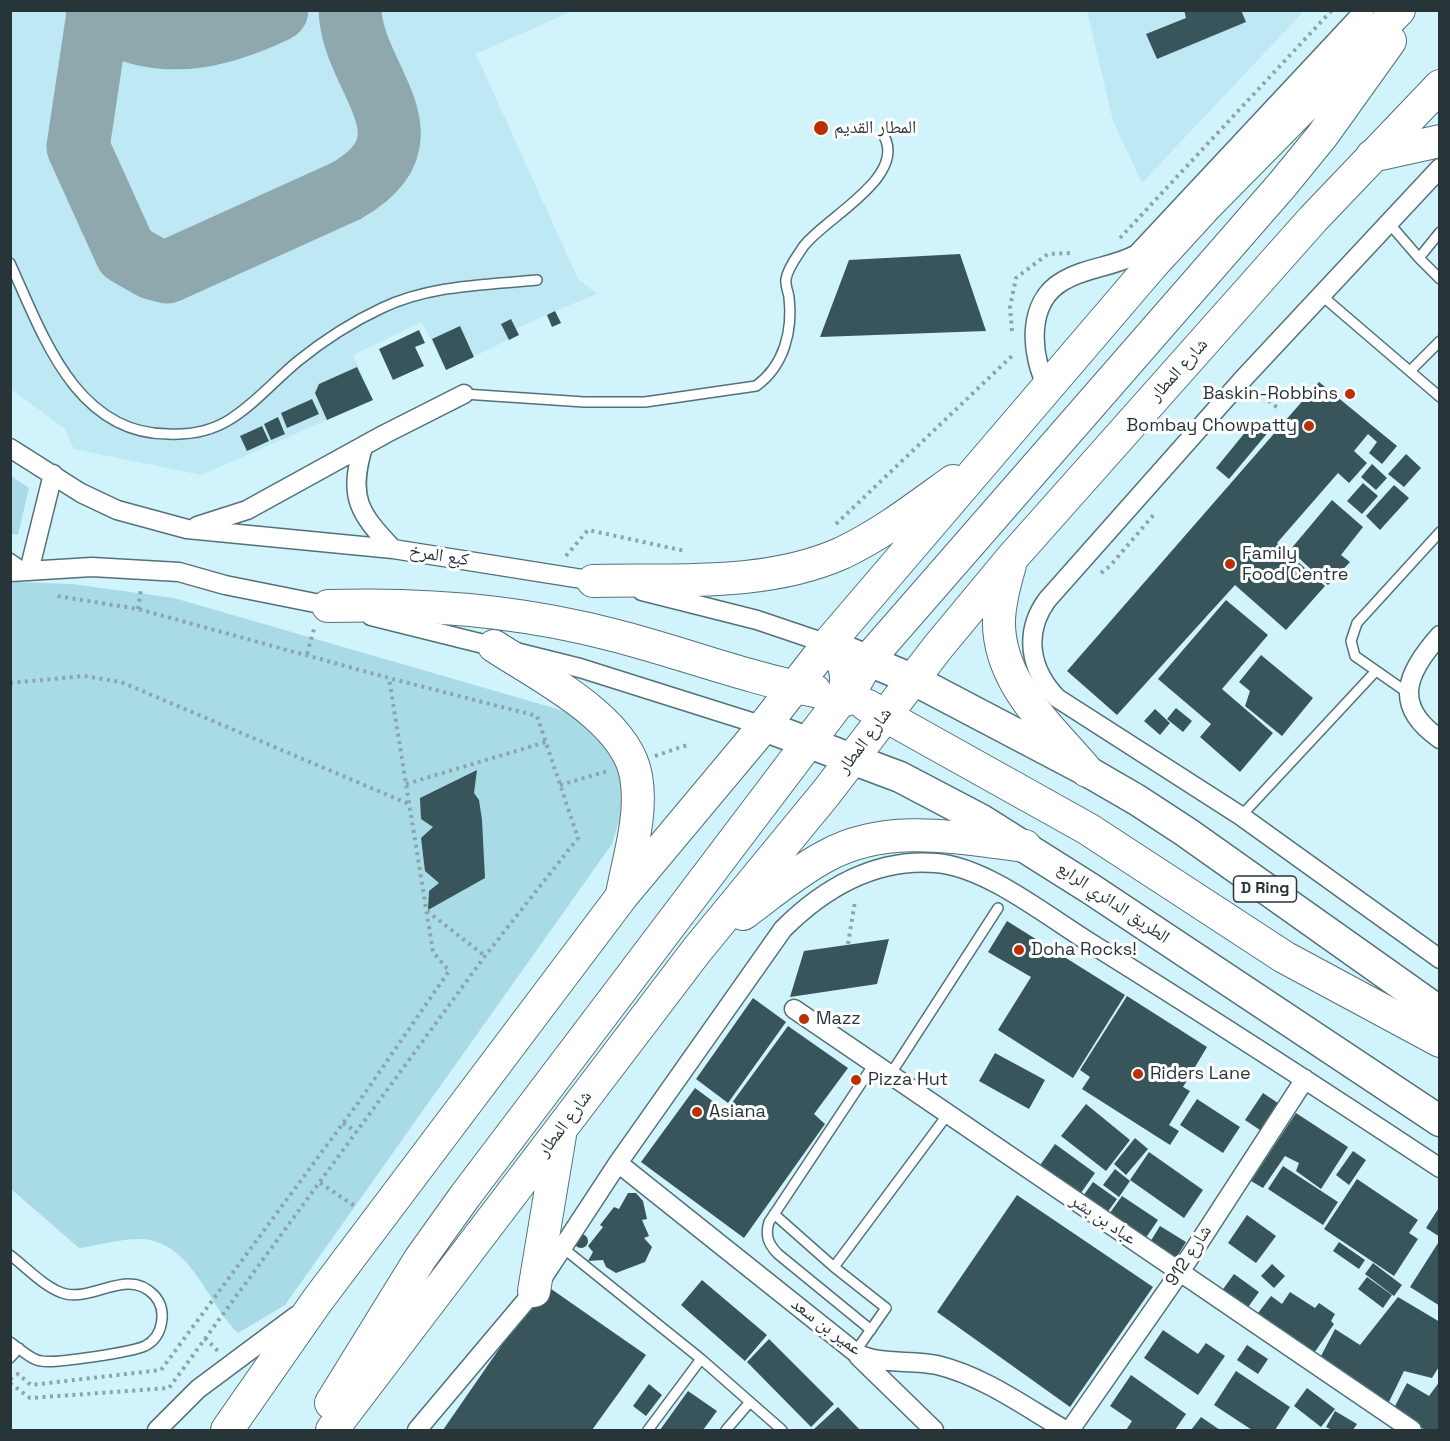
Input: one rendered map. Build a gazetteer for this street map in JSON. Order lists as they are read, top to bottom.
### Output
{
  "streets": {
    "highway": ["شارع المطار"],
    "main road": ["D Ring", "الطريق الدائري الرابع"],
    "street": [
      "كبع المرخ",
      "عباد بن بشر",
      "شارع 912",
      "عمير بن سعد"
    ]
  },
  "crossings": [
    ["شارع المطار", "D Ring"],
    ["شارع المطار", "الطريق الدائري الرابع"],
    ["كبع المرخ", "D Ring"],
    ["عباد بن بشر", "شارع 912"]
  ],
  "places": [
    "المطار القديم",
    "Baskin-Robbins",
    "Bombay Chowpatty",
    "Family Food Centre",
    "Doha Rocks!",
    "Mazz",
    "Riders Lane",
    "Pizza Hut",
    "Asiana"
  ]
}
